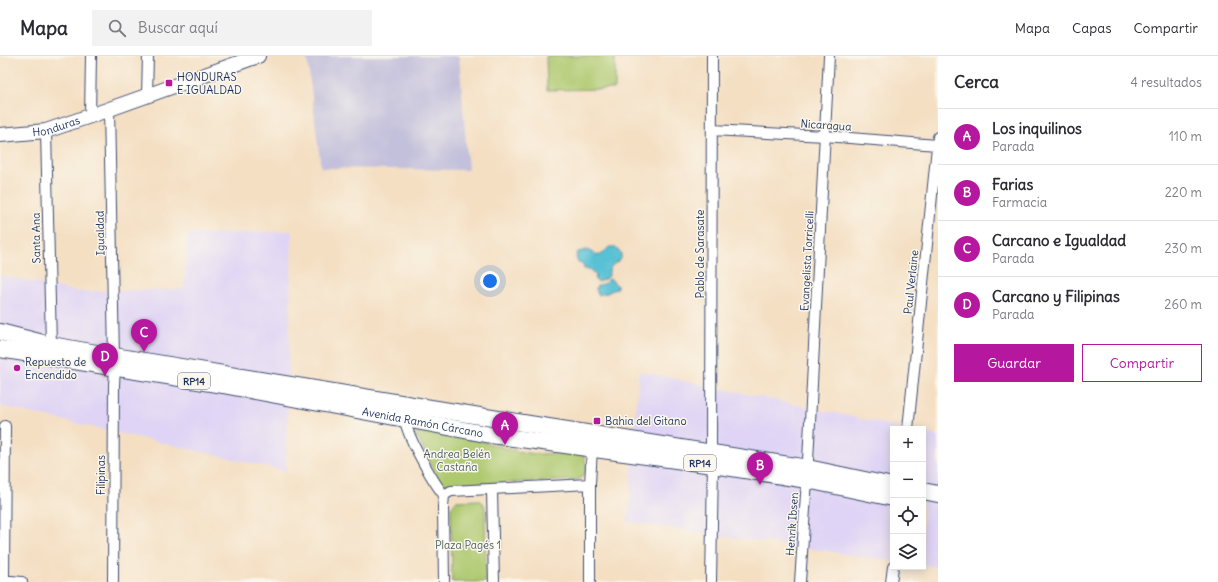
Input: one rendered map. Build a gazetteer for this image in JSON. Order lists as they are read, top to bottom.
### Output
{
  "streets": {
    "main road": ["Honduras", "RP14", "Avenida Ramón Cárcano"],
    "street": [
      "Nicaragua",
      "Igualdad",
      "Santa Ana",
      "Pablo de Sarasate",
      "Evangelista Torricelli",
      "Paul Verlaine",
      "Filipinas",
      "Henrik Ibsen"
    ]
  },
  "crossings": [
    ["Nicaragua", "Pablo de Sarasate"],
    ["Nicaragua", "Evangelista Torricelli"],
    ["Nicaragua", "Paul Verlaine"],
    ["Honduras", "Igualdad"],
    ["Honduras", "Santa Ana"],
    ["Igualdad", "RP14"],
    ["Igualdad", "Avenida Ramón Cárcano"],
    ["Igualdad", "Filipinas"],
    ["Santa Ana", "RP14"],
    ["Pablo de Sarasate", "Avenida Ramón Cárcano"],
    ["Evangelista Torricelli", "Avenida Ramón Cárcano"],
    ["Evangelista Torricelli", "Henrik Ibsen"],
    ["RP14", "Avenida Ramón Cárcano"],
    ["RP14", "Filipinas"],
    ["Avenida Ramón Cárcano", "Filipinas"],
    ["Avenida Ramón Cárcano", "Henrik Ibsen"]
  ],
  "parks": ["Andrea Belén Castaña", "Plaza Pagés 1"],
  "places": {
    "transit": ["HONDURAS E IGUALDAD", "Bahia del Gitano"],
    "other": ["Repuesto de Encendido"]
  },
  "page": {
    "header": "Mapa",
    "search": "Buscar aquí",
    "nav": ["Mapa", "Capas", "Compartir"],
    "heading": ["Cerca", "4 resultados"],
    "list": [
      {
        "mark": "A",
        "name": "Los inquilinos",
        "note": "Parada",
        "value": "110 m"
      },
      {
        "mark": "B",
        "name": "Farias",
        "note": "Farmacia",
        "value": "220 m"
      },
      {
        "mark": "C",
        "name": "Carcano e Igualdad",
        "note": "Parada",
        "value": "230 m"
      },
      {
        "mark": "D",
        "name": "Carcano y Filipinas",
        "note": "Parada",
        "value": "260 m"
      }
    ],
    "pins": [
      "C",
      "D",
      "A",
      "B"
    ],
    "buttons": ["Guardar", "Compartir"],
    "map_buttons": ["+", "−"]
  }
}
